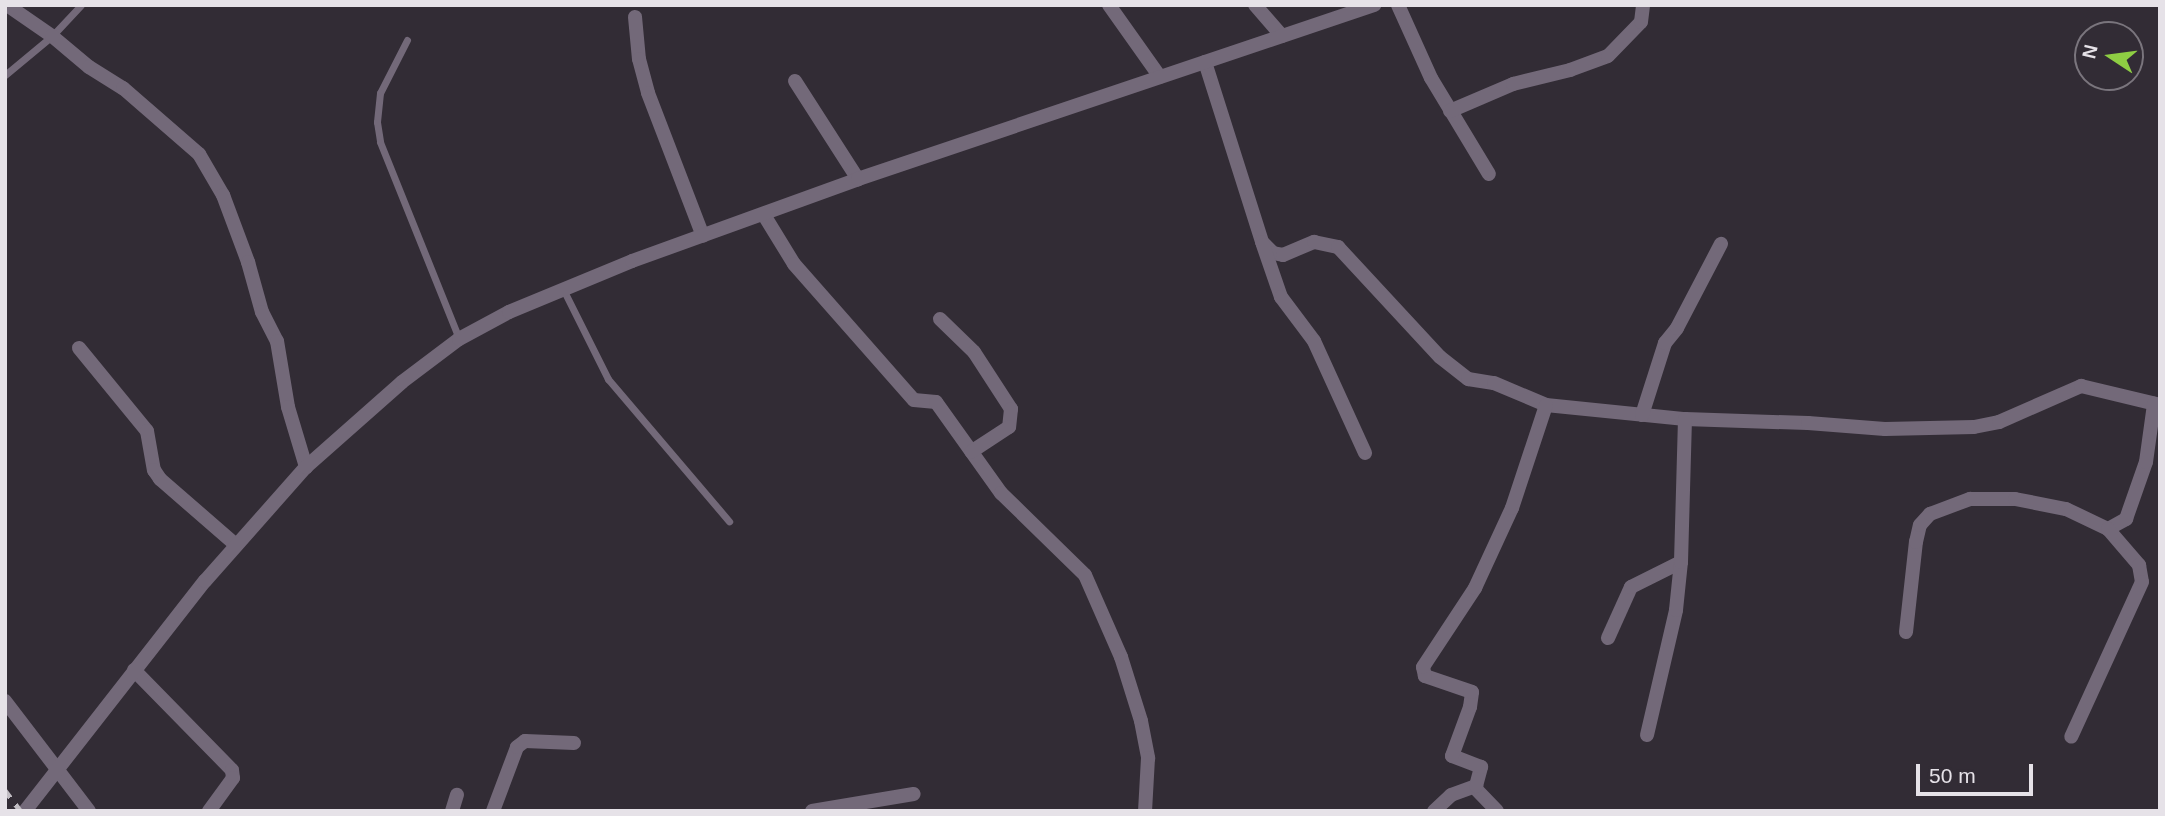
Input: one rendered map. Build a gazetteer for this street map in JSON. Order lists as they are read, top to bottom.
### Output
{
  "scale_bar": "50 m",
  "north": "left"
}
